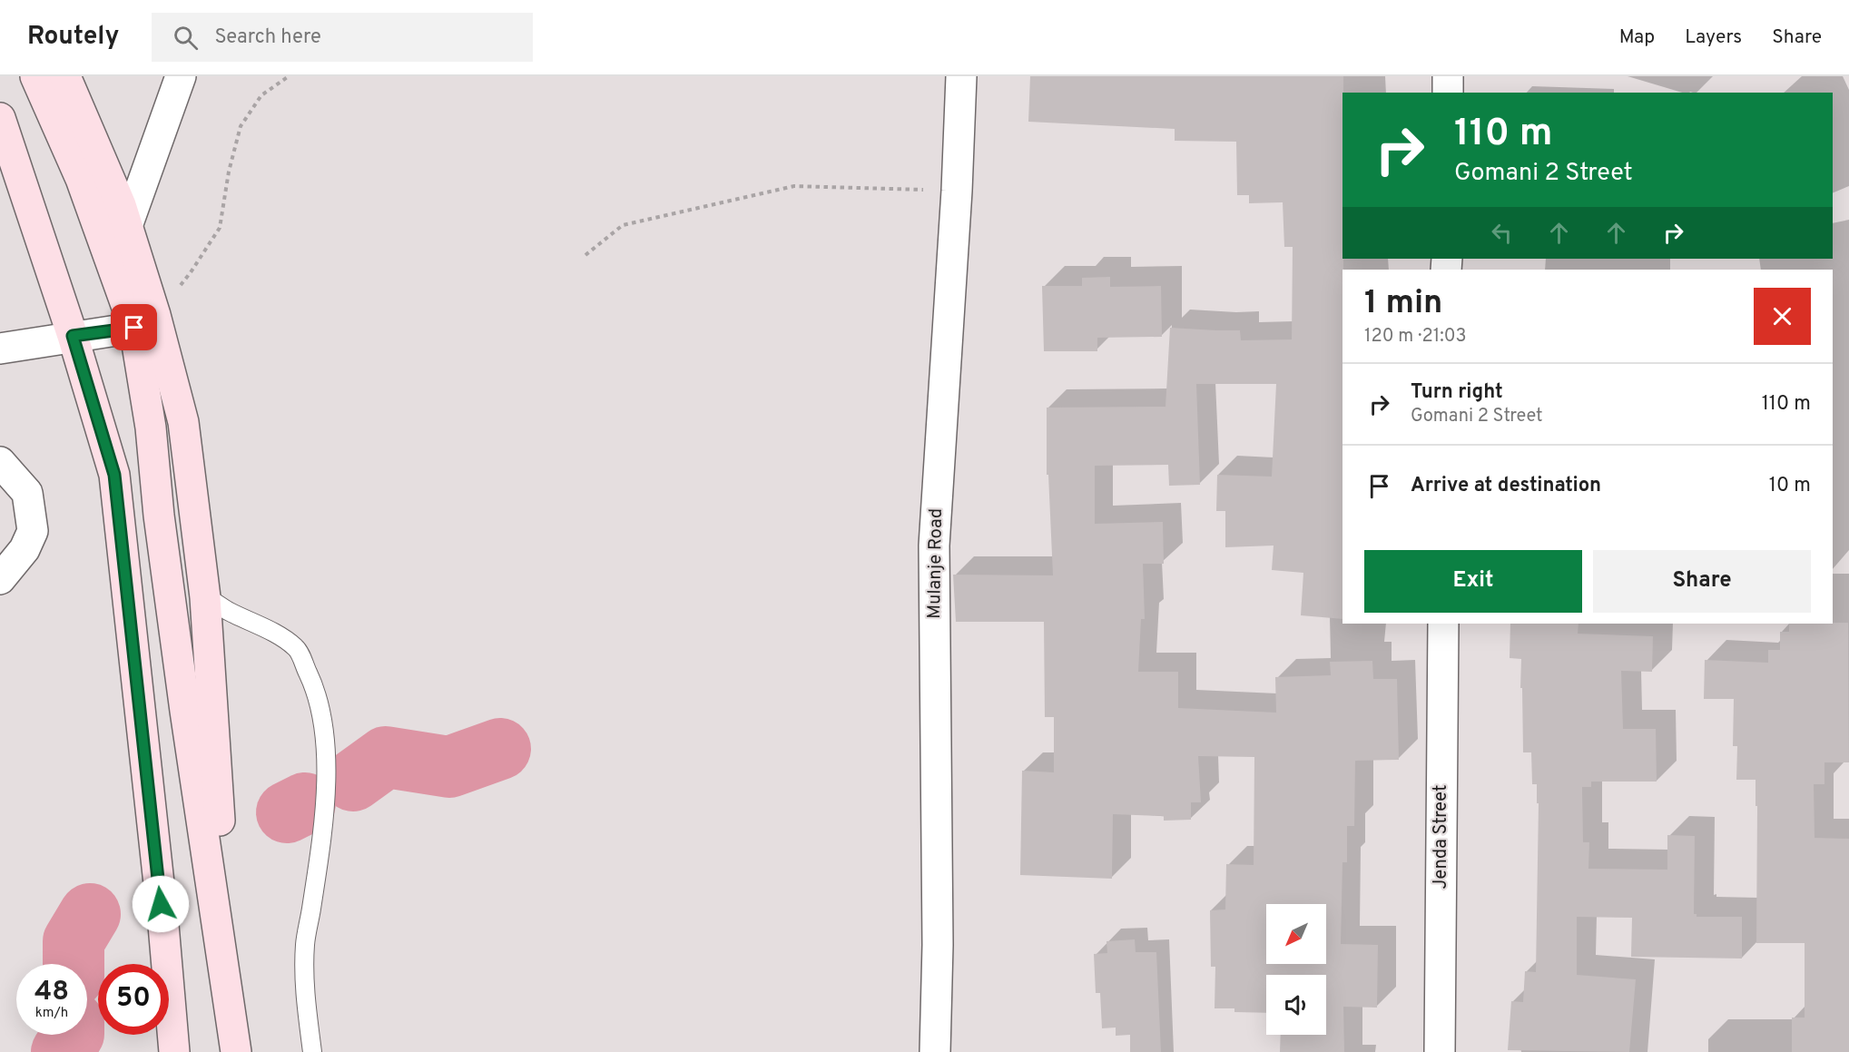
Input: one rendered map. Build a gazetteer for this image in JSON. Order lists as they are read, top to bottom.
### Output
{
  "streets": {
    "street": ["Mulanje Road", "Jenda Street"]
  },
  "north": "bottom left",
  "page": {
    "header": "Routely",
    "search": "Search here",
    "nav": ["Map", "Layers", "Share"],
    "turn": ["110 m", "Gomani 2 Street"],
    "heading": ["1 min", "120 m · 21:03"],
    "list": [
      {
        "name": "Turn right",
        "note": "Gomani 2 Street",
        "value": "110 m"
      },
      {
        "name": "Arrive at destination",
        "value": "10 m"
      }
    ],
    "buttons": ["Exit", "Share"],
    "speed": "48 km/h",
    "limit": "50"
  }
}
